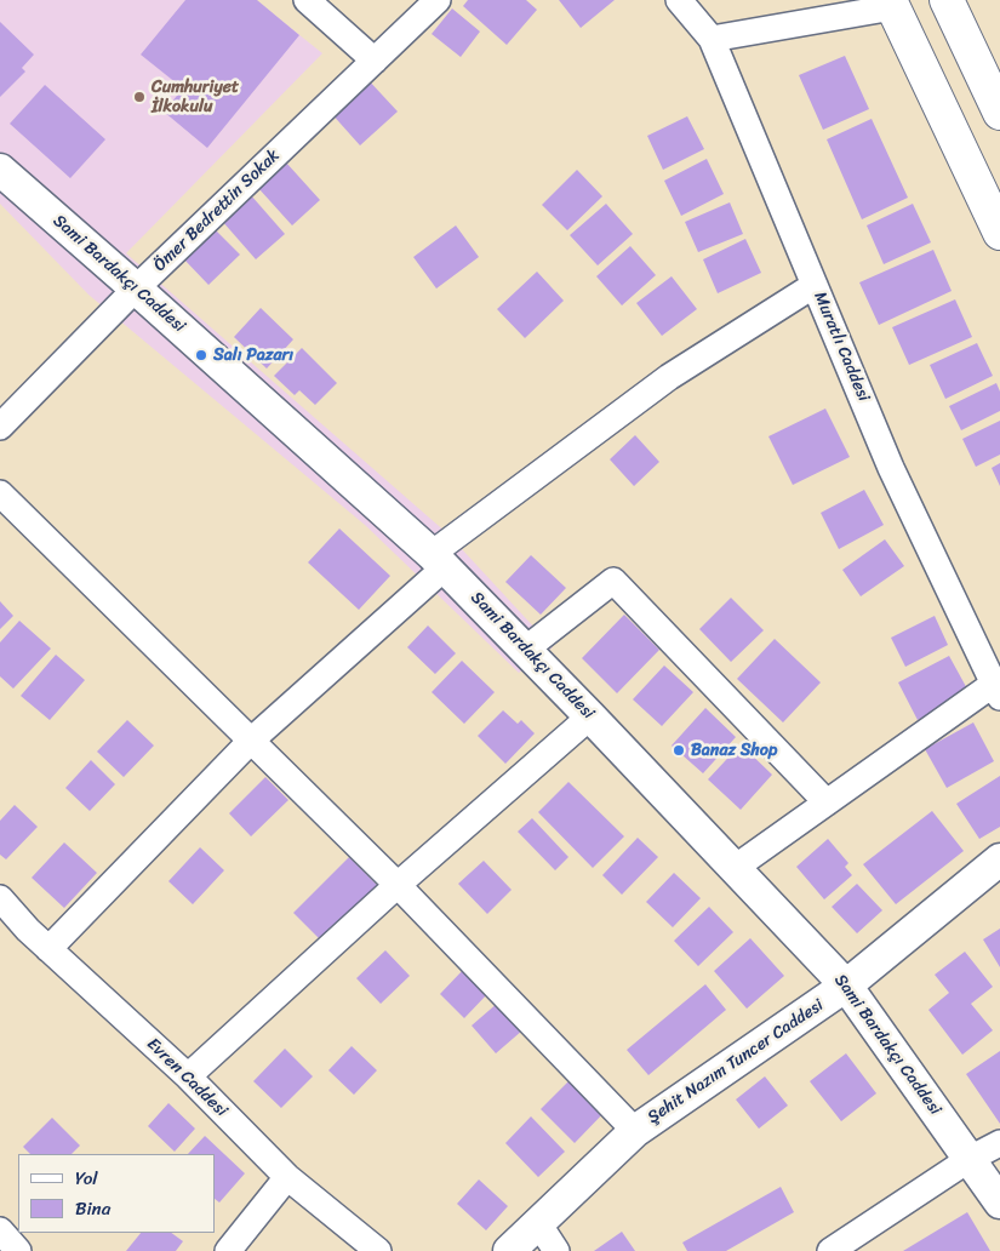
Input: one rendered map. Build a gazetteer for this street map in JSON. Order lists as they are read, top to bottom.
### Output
{
  "streets": {
    "street": [
      "Ömer Bedrettin Sokak",
      "Sami Bardakçı Caddesi",
      "Muratlı Caddesi",
      "Şehit Nazım Tuncer Caddesi",
      "Evren Caddesi"
    ]
  },
  "crossings": [
    ["Ömer Bedrettin Sokak", "Sami Bardakçı Caddesi"],
    ["Sami Bardakçı Caddesi", "Şehit Nazım Tuncer Caddesi"]
  ],
  "places": ["Cumhuriyet İlkokulu", "Salı Pazarı", "Banaz Shop"],
  "legend": ["Yol", "Bina"]
}
